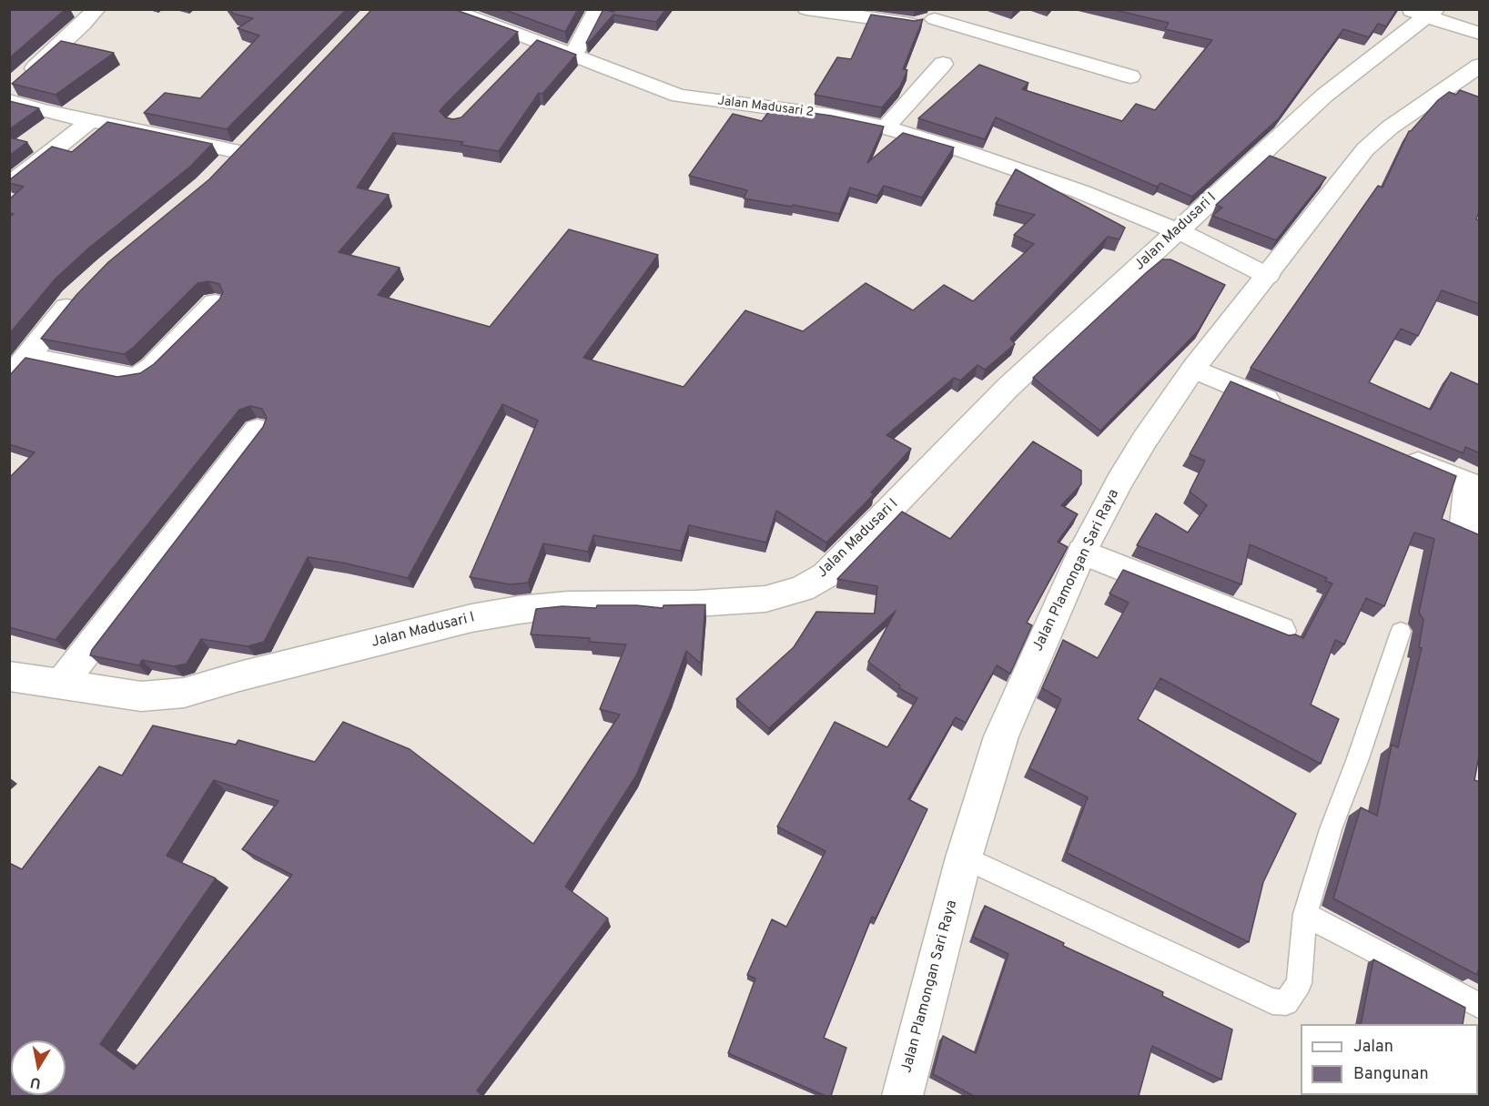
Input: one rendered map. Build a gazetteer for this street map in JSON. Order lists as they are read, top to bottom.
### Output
{
  "streets": {
    "street": ["Jalan Madusari 2", "Jalan Madusari I", "Jalan Plamongan Sari Raya"]
  },
  "crossings": [
    ["Jalan Madusari 2", "Jalan Madusari I"],
    ["Jalan Madusari 2", "Jalan Plamongan Sari Raya"]
  ],
  "legend": ["Jalan", "Bangunan"],
  "north": "bottom"
}
